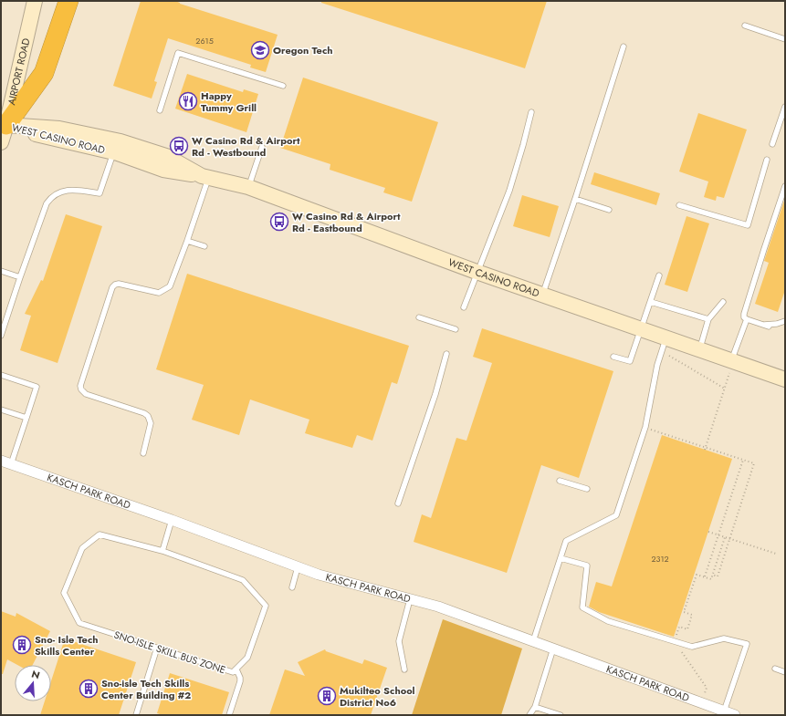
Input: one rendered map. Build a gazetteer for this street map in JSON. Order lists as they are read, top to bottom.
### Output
{
  "streets": {
    "street": ["AIRPORT ROAD", "WEST CASINO ROAD", "KASCH PARK ROAD"],
    "lane": ["SNO-ISLE SKILL BUS ZONE"]
  },
  "crossings": [
    ["AIRPORT ROAD", "WEST CASINO ROAD"]
  ],
  "places": {
    "school or university": ["Oregon Tech"],
    "restaurant": ["Happy Tummy Grill"],
    "bus stop": ["W Casino Rd & Airport Rd - Westbound", "W Casino Rd & Airport Rd - Eastbound"],
    "building": ["Sno- Isle Tech Skills Center", "Sno-isle Tech Skills Center Building #2", "Mukilteo School District No6"]
  },
  "house_numbers": ["2615", "2312"],
  "north": "top"
}
